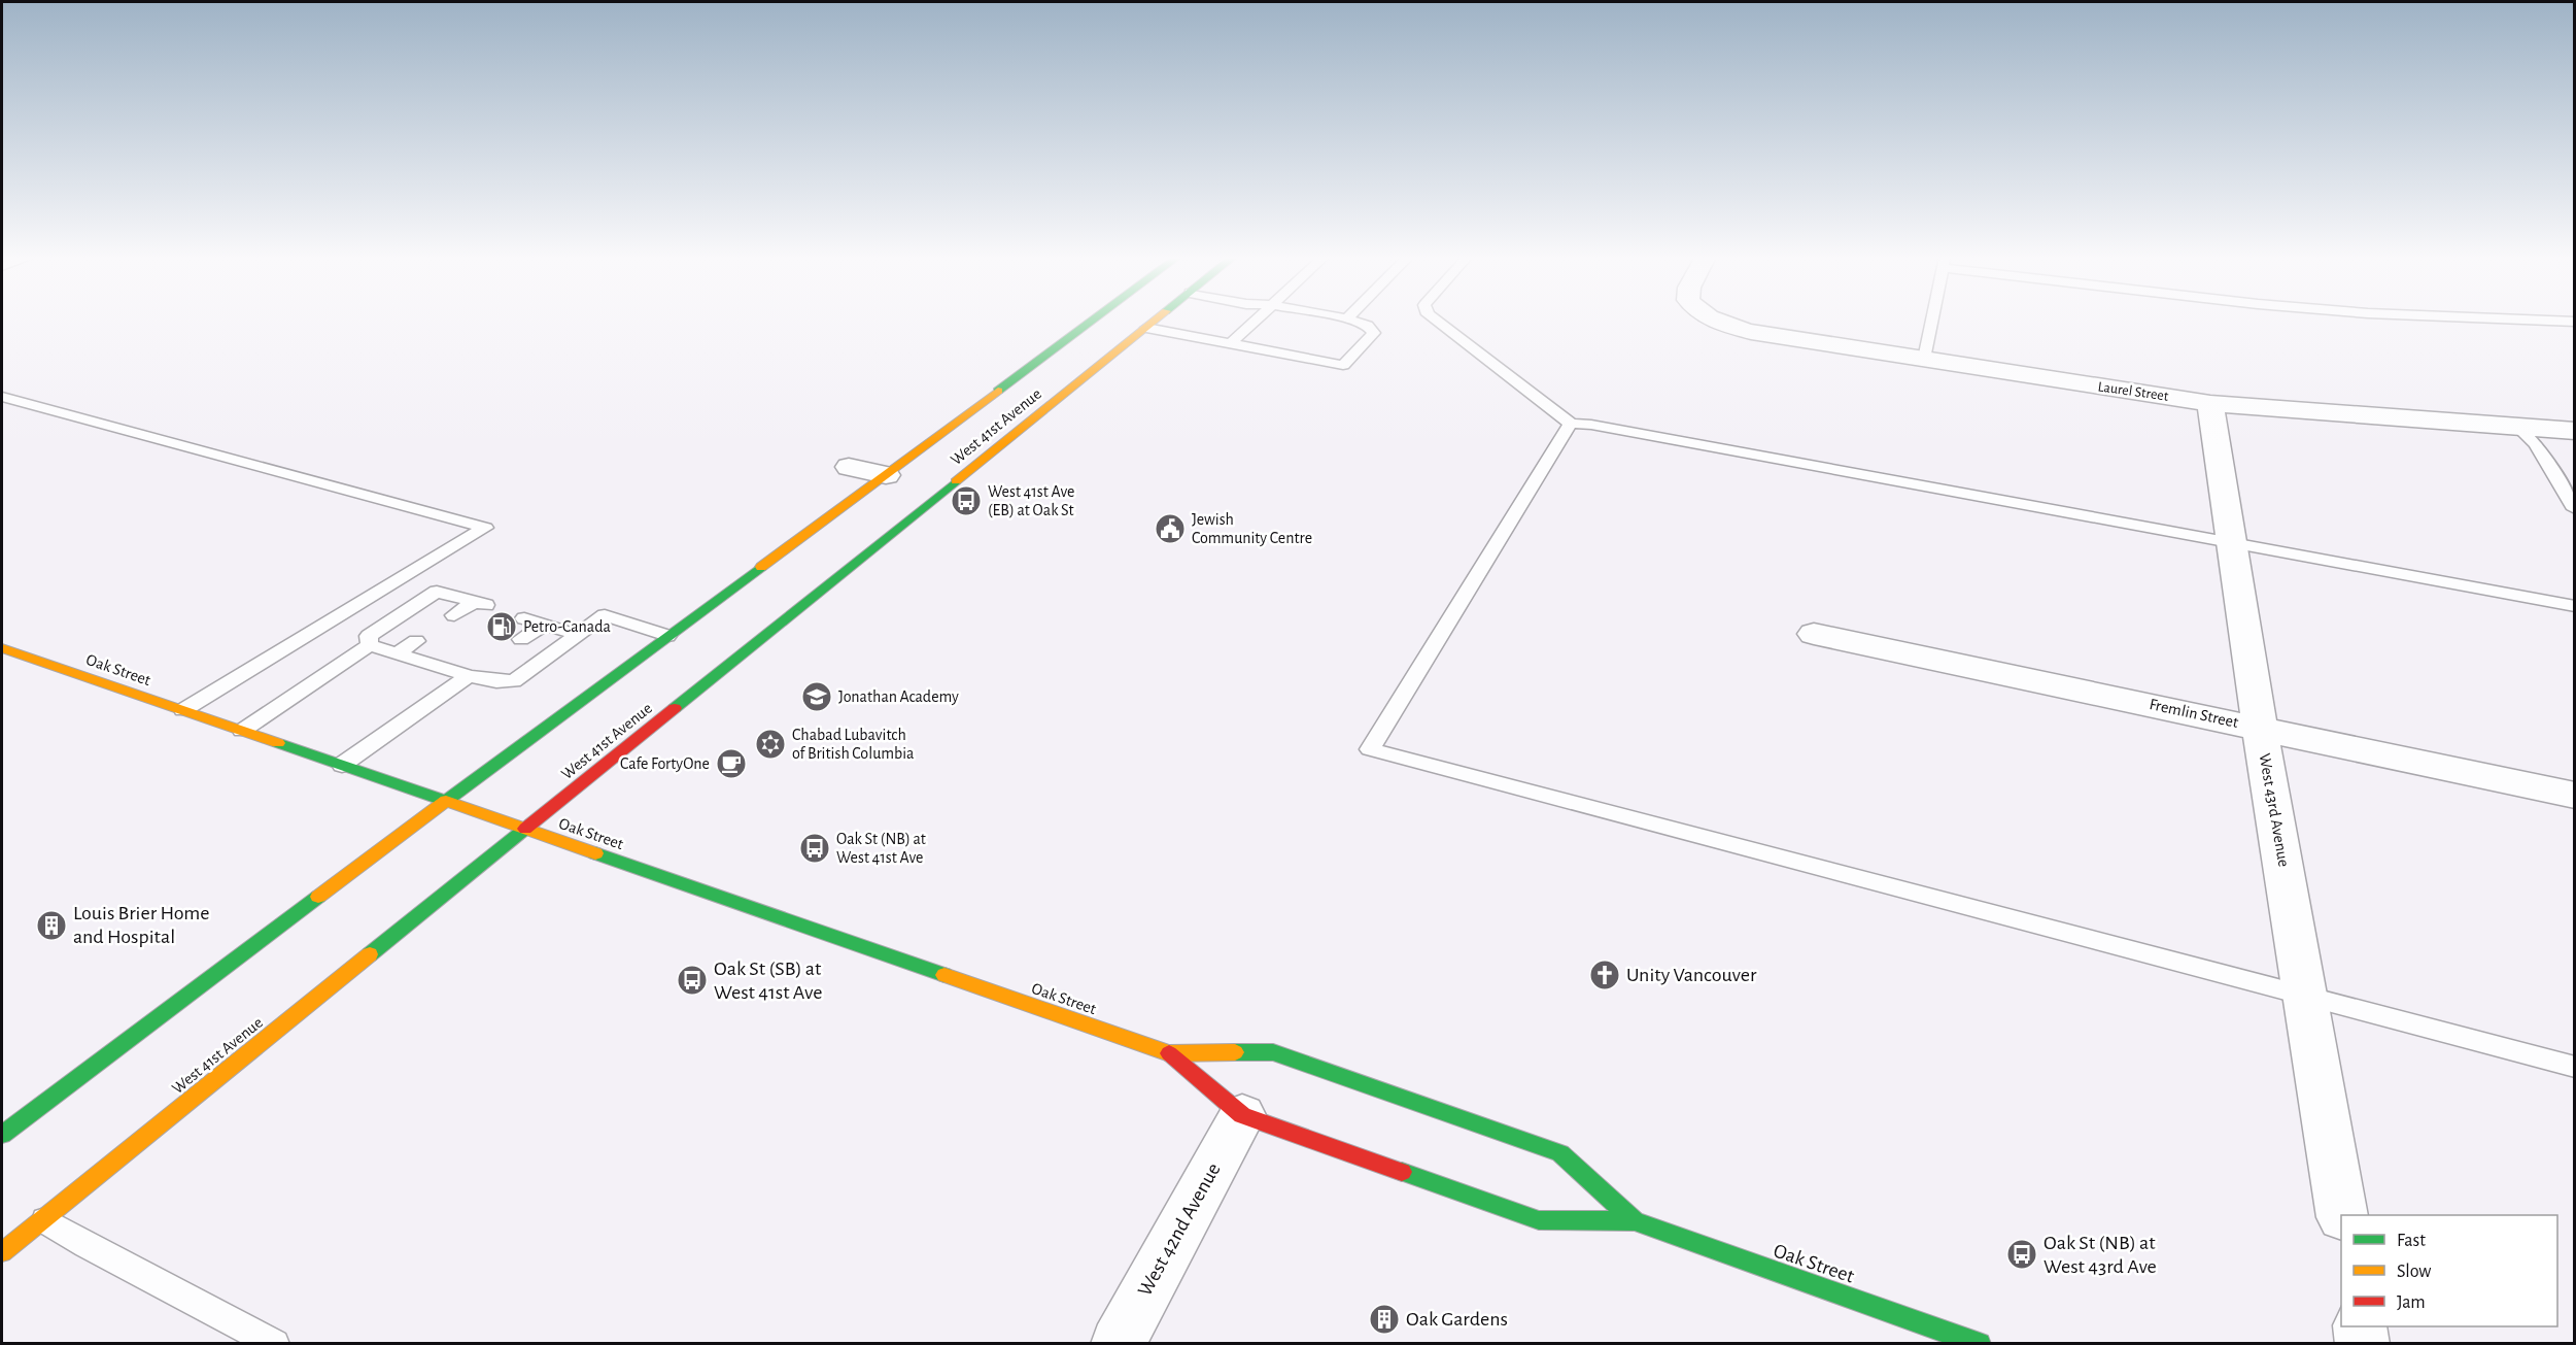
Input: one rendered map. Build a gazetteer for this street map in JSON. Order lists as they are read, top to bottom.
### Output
{
  "streets": {
    "main road": ["West 41st Avenue", "Oak Street"],
    "street": [
      "Laurel Street",
      "Fremlin Street",
      "West 43rd Avenue",
      "West 42nd Avenue"
    ]
  },
  "crossings": [
    ["Laurel Street", "West 43rd Avenue"],
    ["West 41st Avenue", "Oak Street"],
    ["Oak Street", "West 42nd Avenue"],
    ["Fremlin Street", "West 43rd Avenue"]
  ],
  "places": {
    "bus stop": [
      "West 41st Ave (EB) at Oak St",
      "Oak St (NB) at West 41st Ave",
      "Oak St (SB) at West 41st Ave",
      "Oak St (NB) at West 43rd Ave"
    ],
    "public building": ["Jewish Community Centre"],
    "fuel station": ["Petro-Canada"],
    "school or university": ["Jonathan Academy"],
    "synagogue": ["Chabad Lubavitch of British Columbia"],
    "cafe": ["Cafe FortyOne"],
    "building": ["Louis Brier Home and Hospital", "Oak Gardens"],
    "church": ["Unity Vancouver"]
  },
  "legend": ["Fast", "Slow", "Jam"]
}
